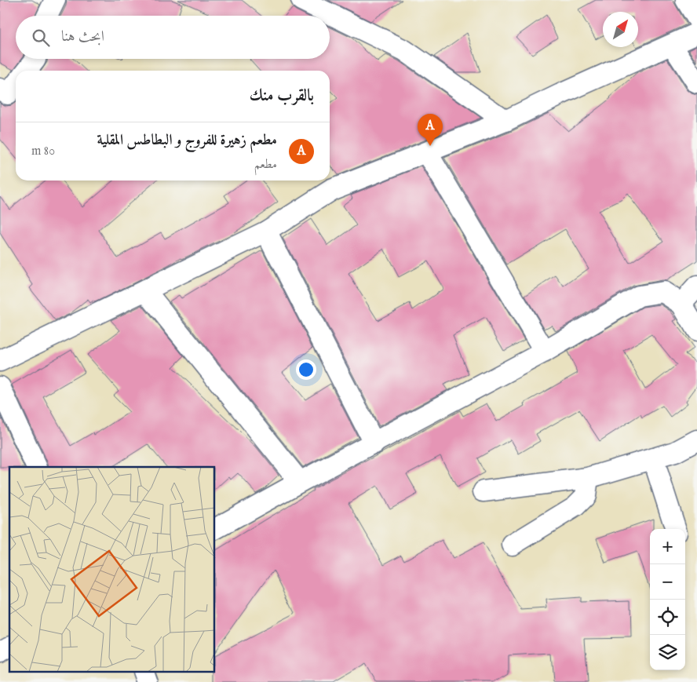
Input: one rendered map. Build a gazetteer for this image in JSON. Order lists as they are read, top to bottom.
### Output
{
  "north": "top right",
  "page": {
    "search": "ابحث هنا",
    "heading": "بالقرب منك",
    "pins": "A",
    "list": [
      {
        "mark": "A",
        "name": "مطعم زهيرة للفروج و البطاطس المقلية",
        "note": "مطعم",
        "value": "80 m"
      }
    ],
    "map_buttons": ["+", "−"]
  }
}
